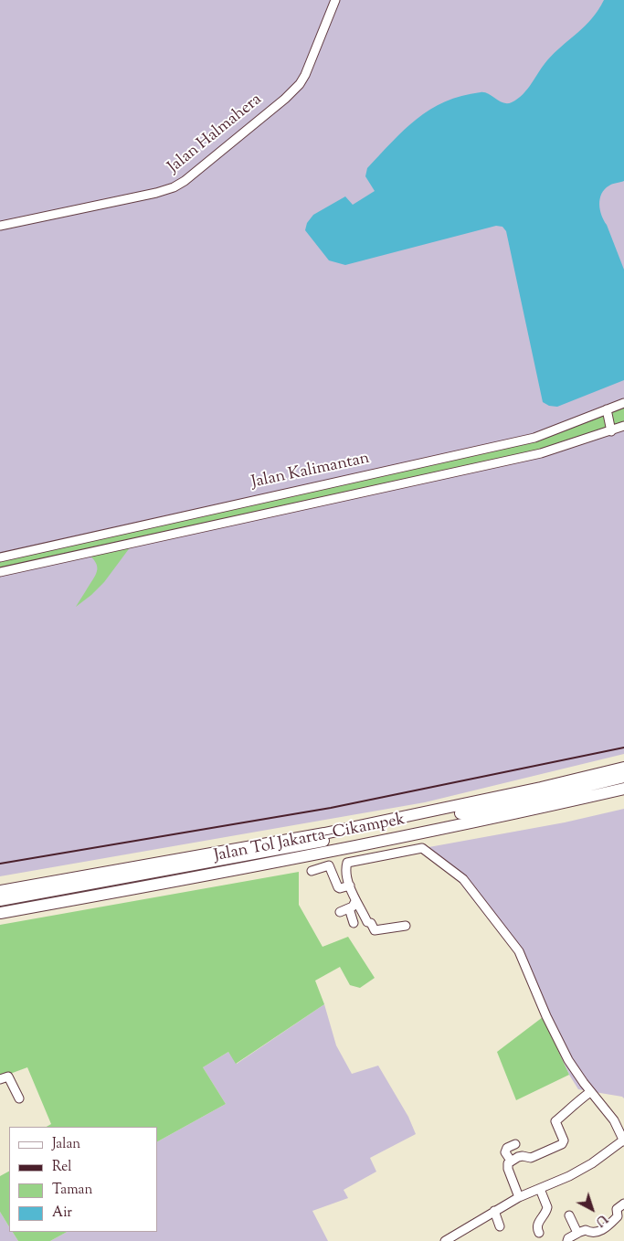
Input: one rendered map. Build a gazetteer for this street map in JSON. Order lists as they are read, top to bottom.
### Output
{
  "streets": {
    "highway": ["Jalan Tol Jakarta–Cikampek"],
    "street": ["Jalan Halmahera", "Jalan Kalimantan"]
  },
  "legend": [
    "Jalan",
    "Rel",
    "Taman",
    "Air"
  ],
  "north": "bottom right"
}
